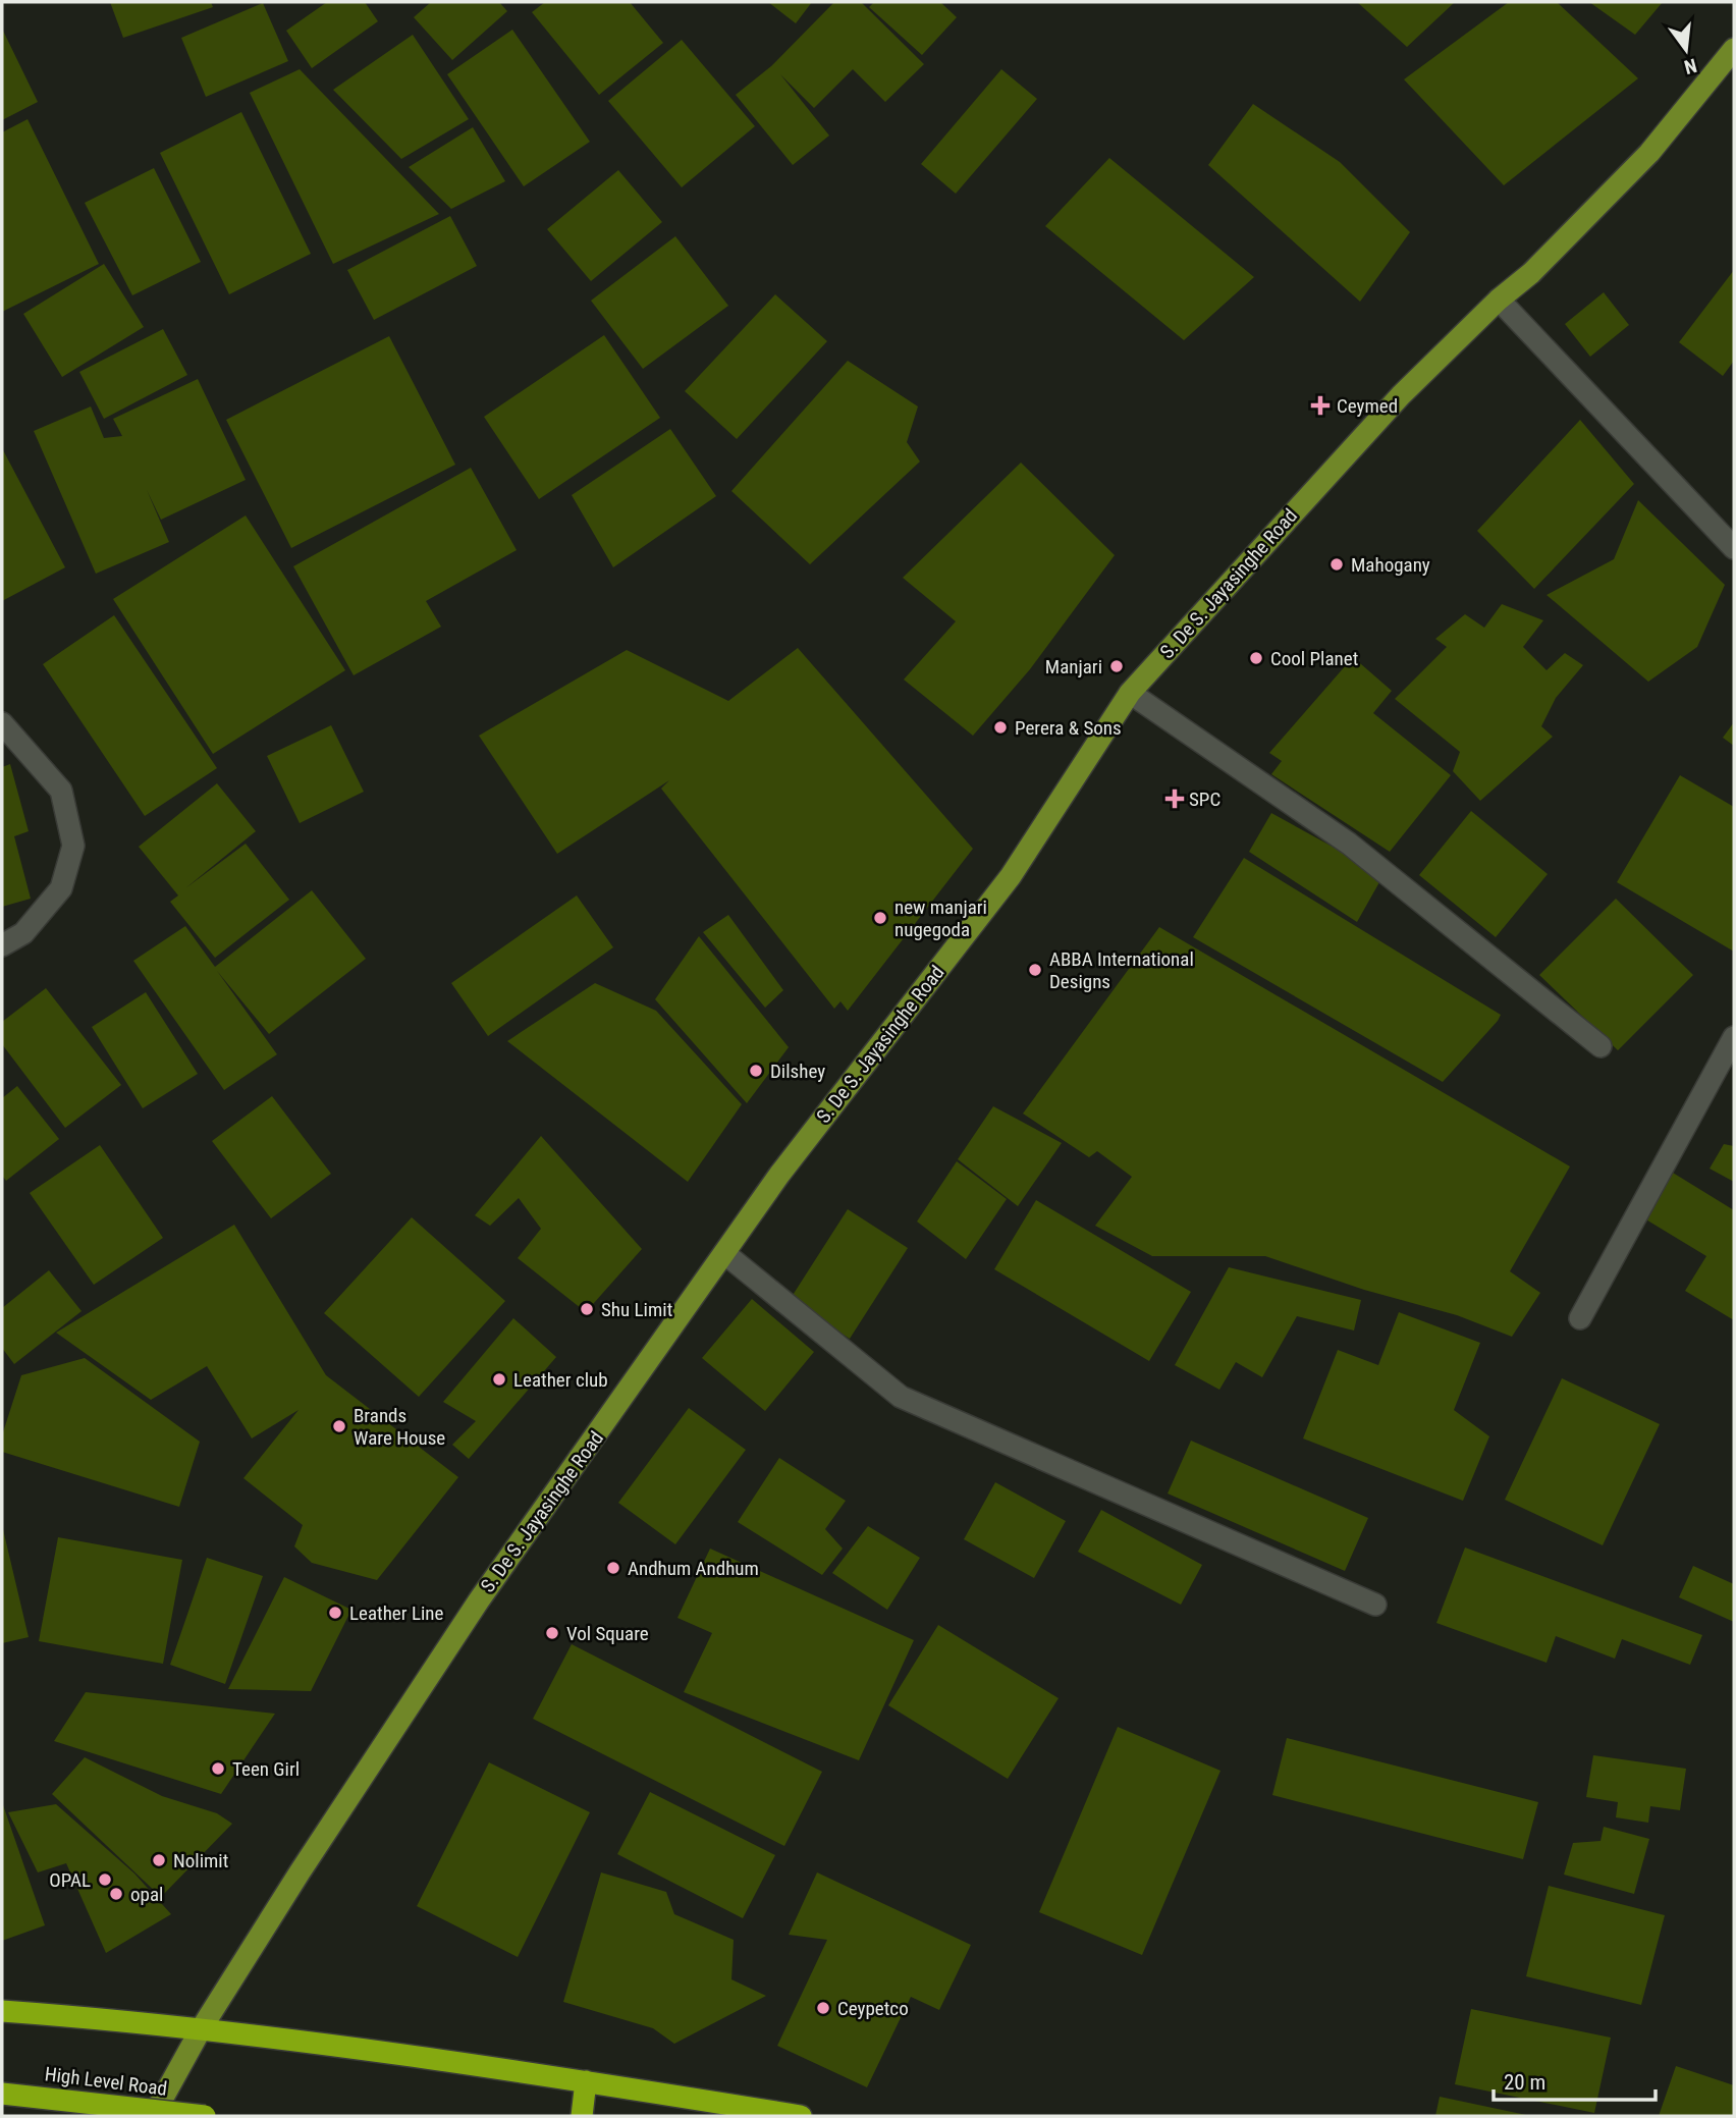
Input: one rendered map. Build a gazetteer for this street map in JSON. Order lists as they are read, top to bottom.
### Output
{
  "streets": {
    "highway": ["High Level Road"],
    "main road": ["S. De S. Jayasinghe Road"]
  },
  "places": {
    "health": ["Ceymed", "SPC"],
    "other": [
      "Mahogany",
      "Cool Planet",
      "Manjari",
      "Perera & Sons",
      "new manjari nugegoda",
      "ABBA International Designs",
      "Dilshey",
      "Shu Limit",
      "Leather club",
      "Brands Ware House",
      "Andhum Andhum",
      "Leather Line",
      "Vol Square",
      "Teen Girl",
      "Nolimit",
      "OPAL",
      "opal",
      "Ceypetco"
    ]
  },
  "scale_bar": "20 m",
  "north": "bottom"
}
